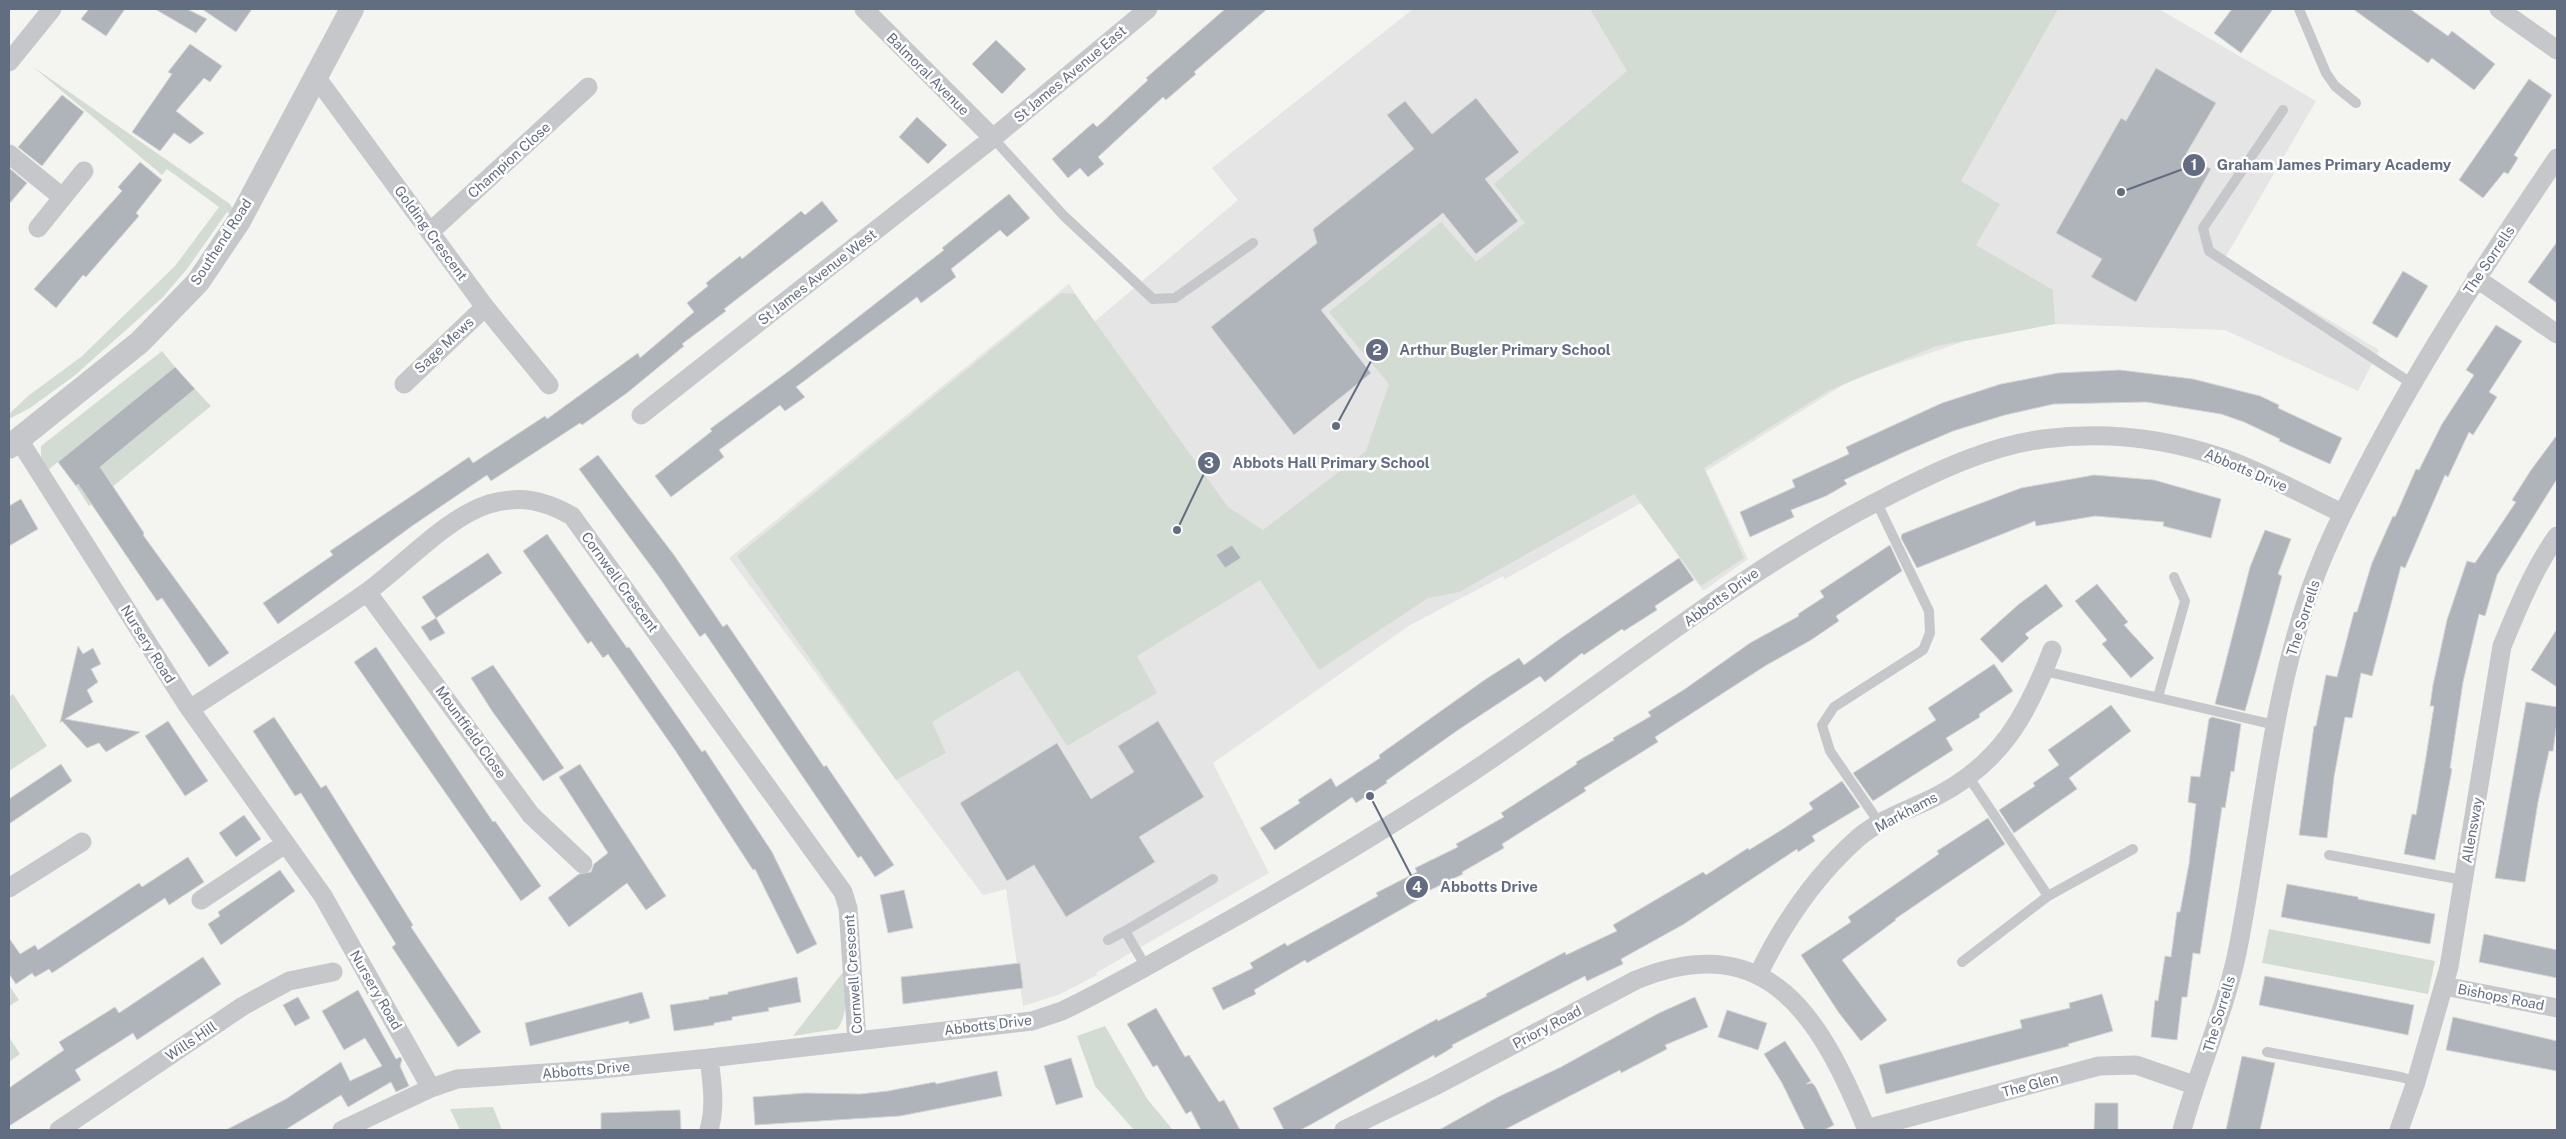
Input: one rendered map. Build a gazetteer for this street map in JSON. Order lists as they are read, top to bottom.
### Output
{
  "streets": {
    "street": [
      "Balmoral Avenue",
      "St James Avenue East",
      "Champion Close",
      "Golding Crescent",
      "Southend Road",
      "The Sorrells",
      "St James Avenue West",
      "Sage Mews",
      "Abbotts Drive",
      "Cornwell Crescent",
      "Nursery Road",
      "Mountfield Close",
      "Markhams",
      "Allensway",
      "Bishops Road",
      "Priory Road",
      "Wills Hill",
      "The Glen"
    ]
  },
  "crossings": [
    ["Balmoral Avenue", "St James Avenue East"],
    ["Balmoral Avenue", "St James Avenue West"],
    ["St James Avenue East", "St James Avenue West"],
    ["Champion Close", "Golding Crescent"],
    ["Golding Crescent", "Southend Road"],
    ["Golding Crescent", "Sage Mews"],
    ["Southend Road", "Nursery Road"],
    ["The Sorrells", "Abbotts Drive"],
    ["The Sorrells", "The Glen"],
    ["Abbotts Drive", "Cornwell Crescent"],
    ["Abbotts Drive", "Nursery Road"],
    ["Cornwell Crescent", "Nursery Road"],
    ["Cornwell Crescent", "Mountfield Close"],
    ["Markhams", "Priory Road"],
    ["Allensway", "Bishops Road"],
    ["Priory Road", "The Glen"]
  ],
  "places": [
    "Graham James Primary Academy",
    "Arthur Bugler Primary School",
    "Abbots Hall Primary School",
    "Abbotts Drive"
  ]
}
